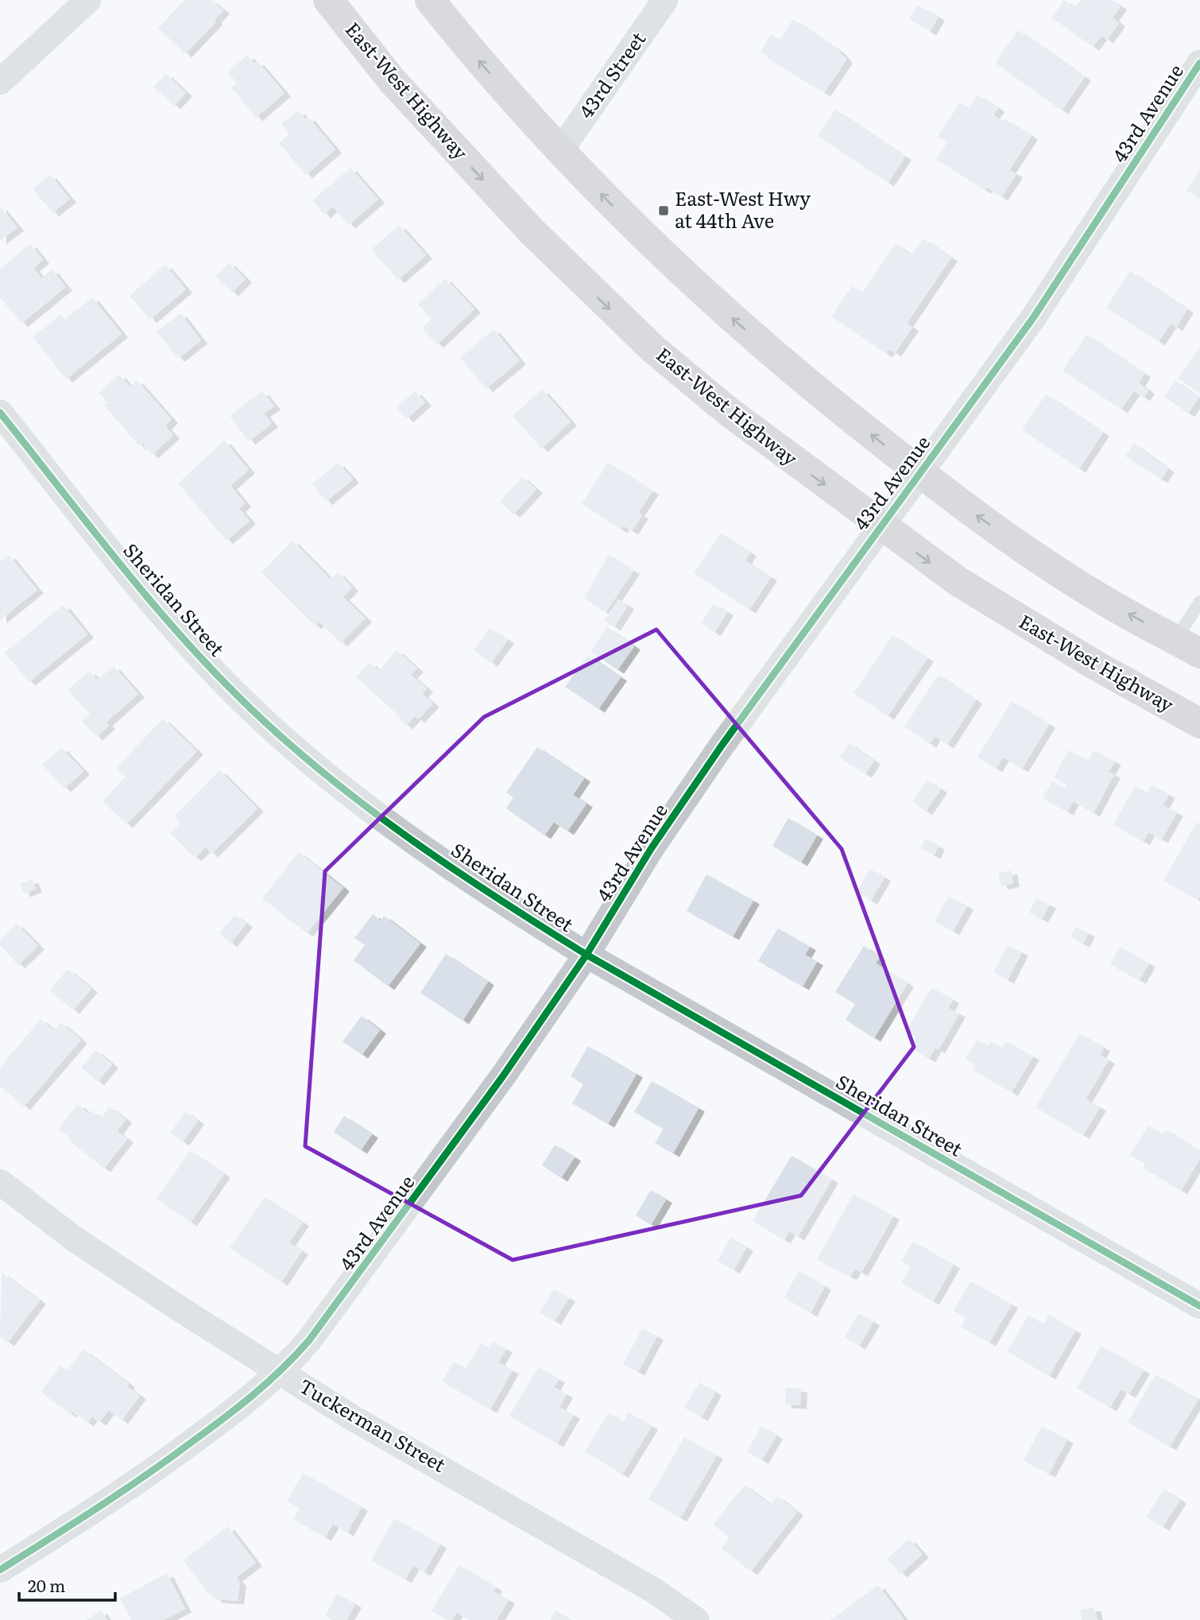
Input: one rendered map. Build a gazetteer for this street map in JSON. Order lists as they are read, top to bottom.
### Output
{
  "streets": {
    "main road": ["East-West Highway"],
    "street": [
      "43rd Street",
      "43rd Avenue",
      "Sheridan Street",
      "Tuckerman Street"
    ]
  },
  "crossings": [
    ["East-West Highway", "43rd Avenue"],
    ["43rd Avenue", "Sheridan Street"],
    ["43rd Avenue", "Tuckerman Street"]
  ],
  "places": {
    "transit": ["East-West Hwy at 44th Ave"]
  },
  "scale_bar": "20 m"
}
